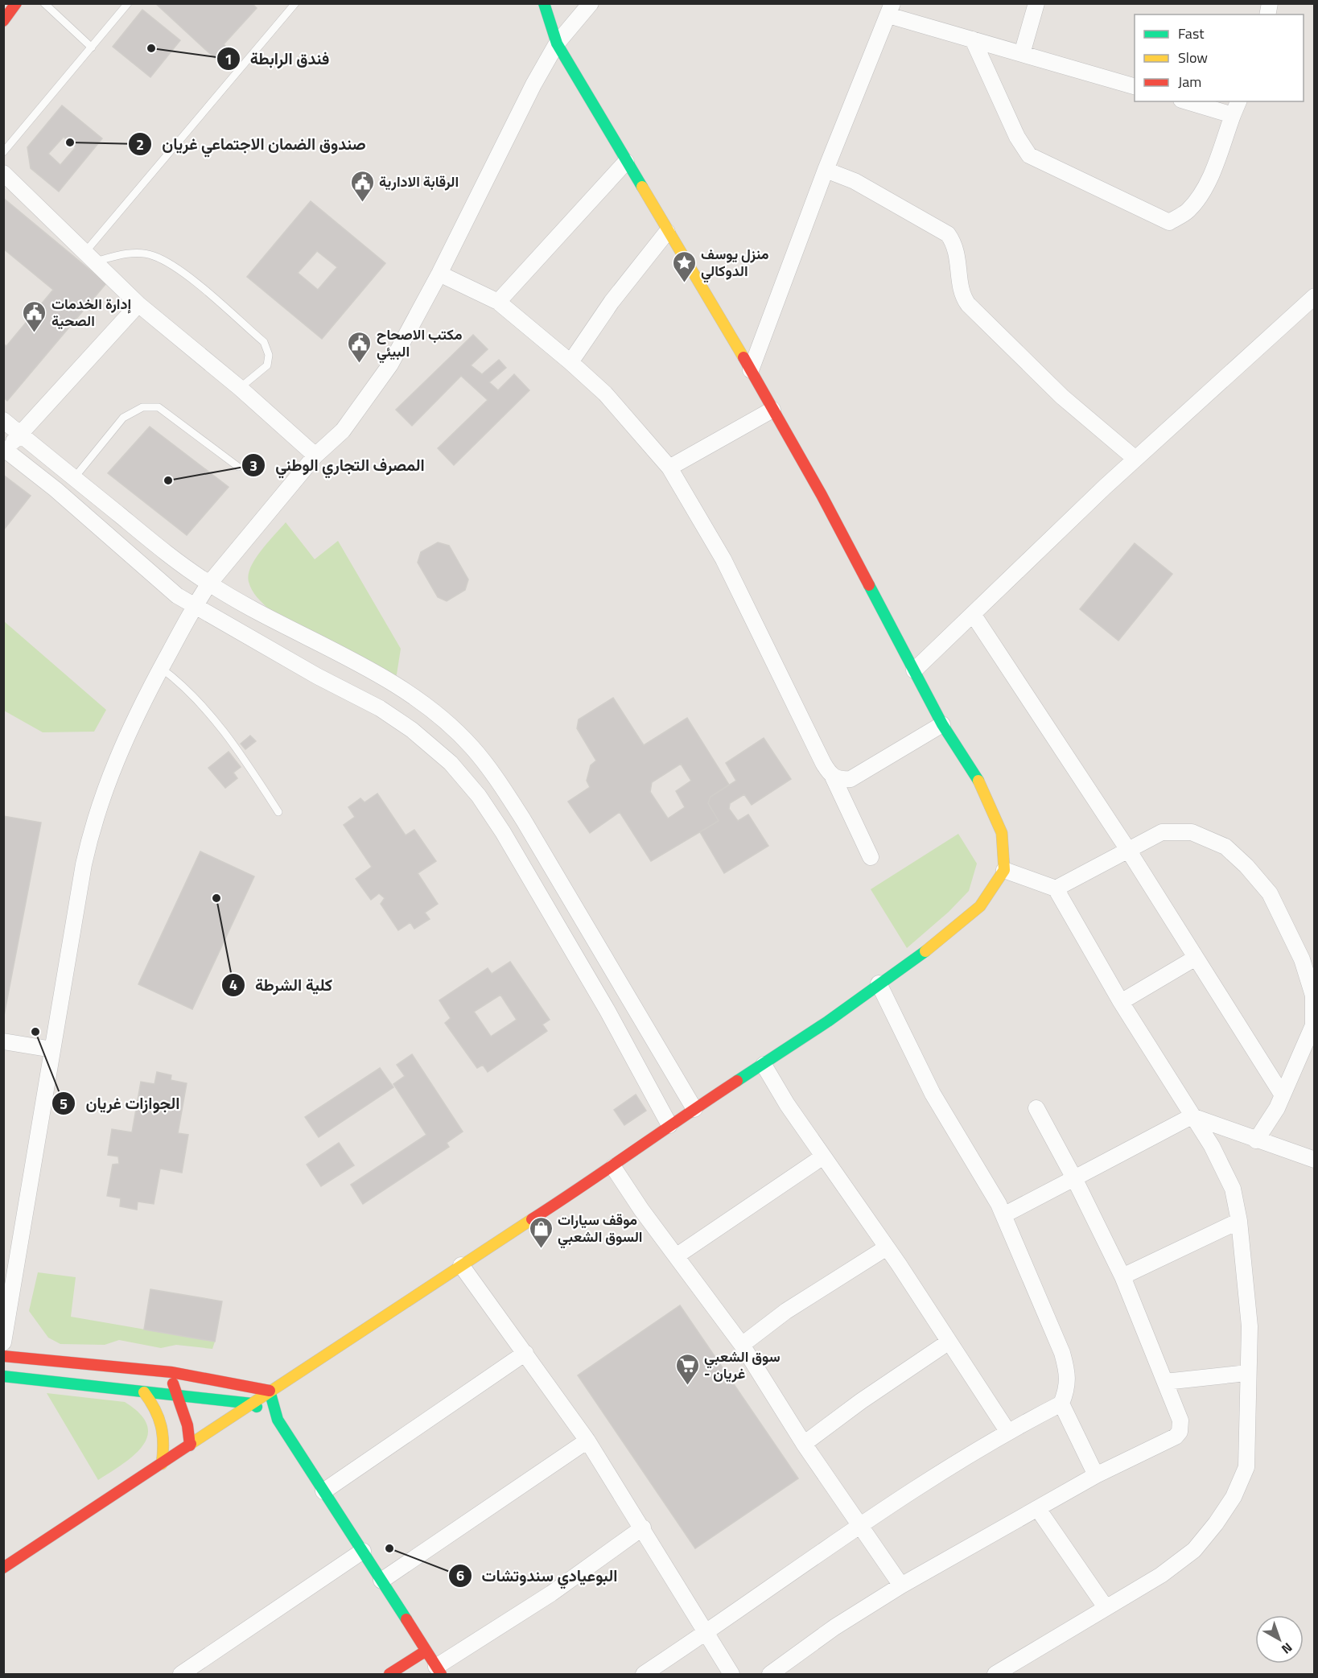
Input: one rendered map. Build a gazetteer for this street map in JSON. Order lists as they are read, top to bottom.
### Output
{
  "places": {
    "other": [
      "فندق الرابطة",
      "صندوق الضمان الاجتماعي غريان",
      "المصرف التجاري الوطني",
      "كلية الشرطة",
      "الجوازات غريان",
      "البوعيادي سندوتشات"
    ],
    "public building": ["الرقابة الادارية", "إدارة الخدمات الصحية", "مكتب الاصحاح البيئي"],
    "place": ["منزل يوسف الدوكالي"],
    "shop": ["موقف سيارات السوق الشعبي"],
    "supermarket": ["سوق الشعبي - غريان"]
  },
  "legend": ["Fast", "Slow", "Jam"],
  "north": "bottom right"
}
